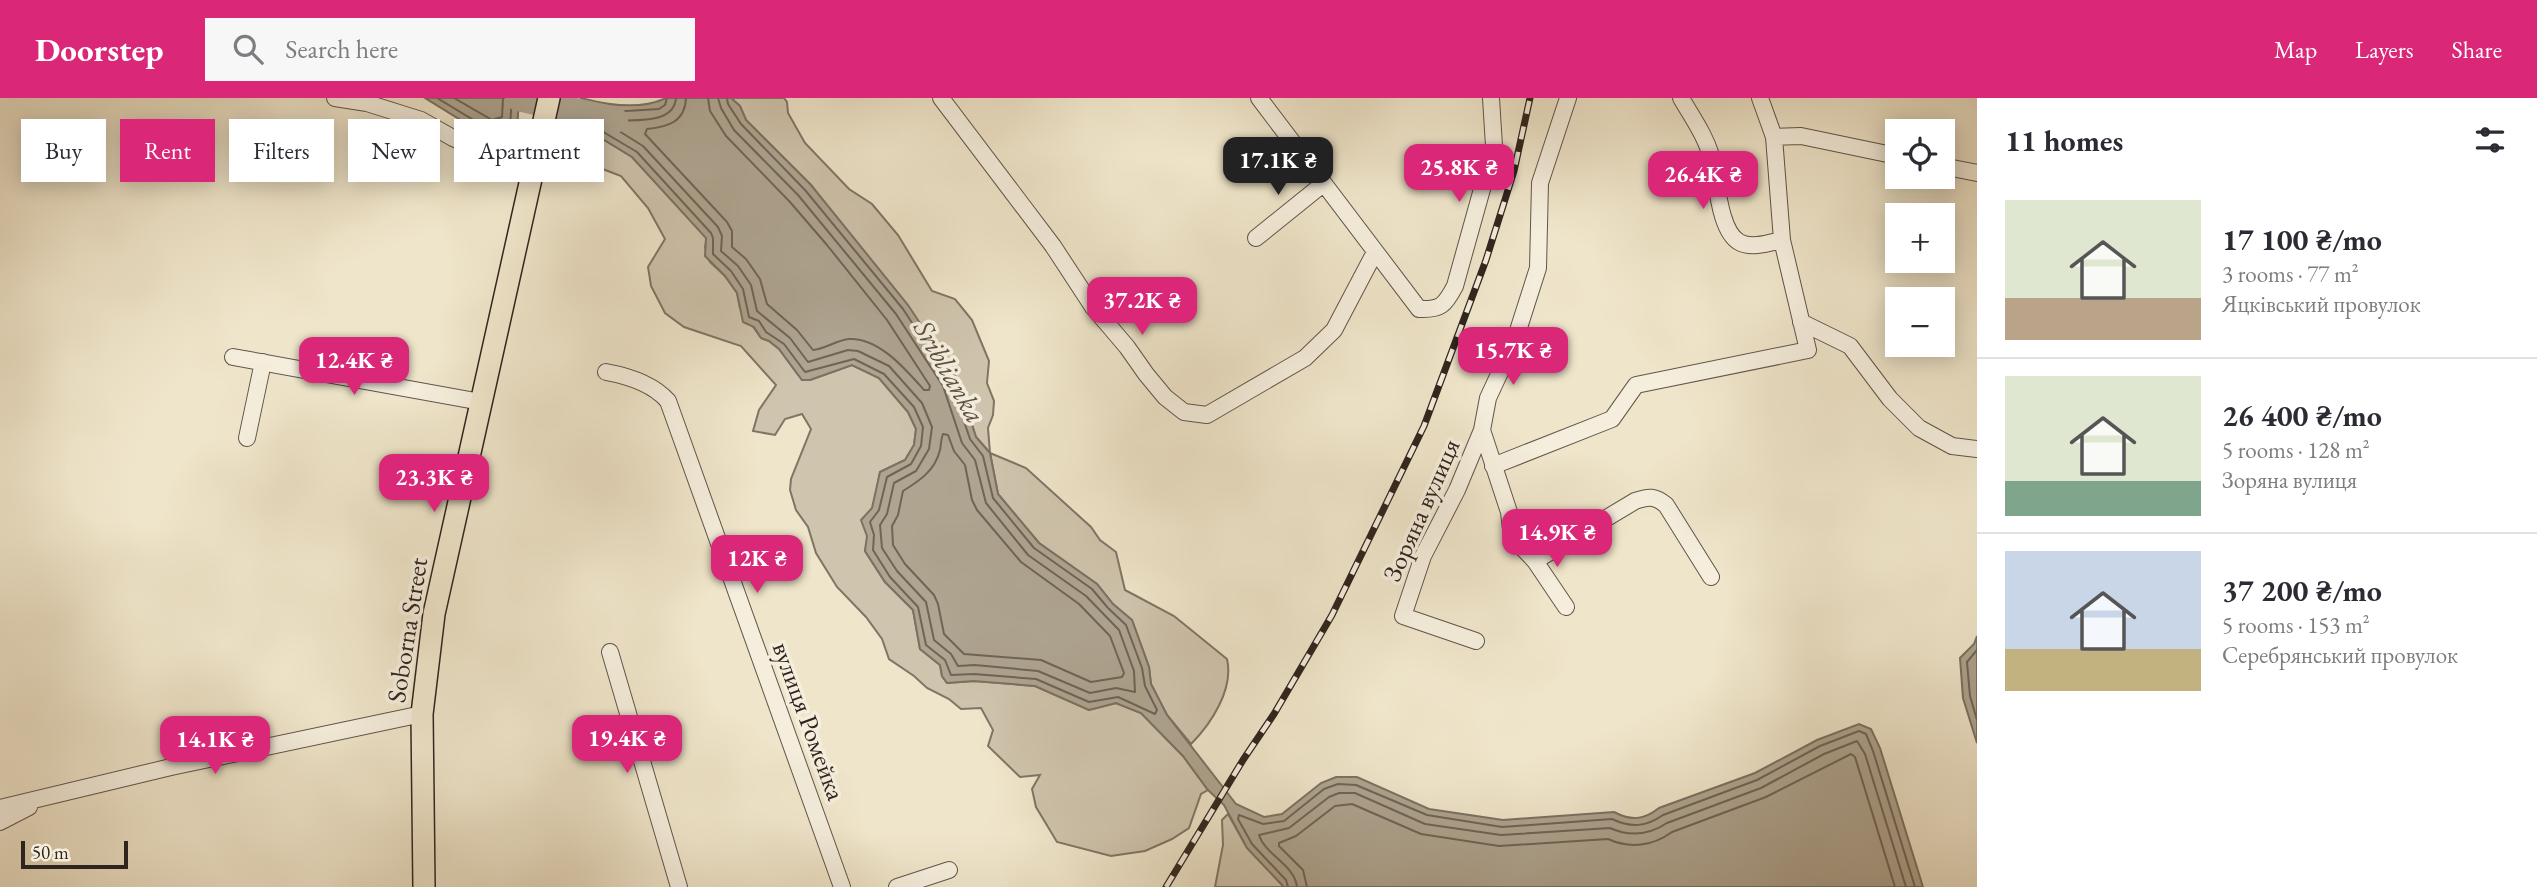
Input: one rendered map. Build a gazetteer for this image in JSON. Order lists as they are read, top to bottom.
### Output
{
  "streets": {
    "main road": ["Soborna Street"],
    "street": ["Зоряна вулиця", "вулиця Ромейка"]
  },
  "water": ["Sriblianka"],
  "scale_bar": "50 m",
  "page": {
    "header": "Doorstep",
    "search": "Search here",
    "nav": ["Map", "Layers", "Share"],
    "heading": "11 homes",
    "map_buttons": ["+", "−"],
    "chip": [
      "Buy",
      "Rent",
      "Filters",
      "New",
      "Apartment"
    ],
    "price": [
      "17.1K ₴",
      "25.8K ₴",
      "26.4K ₴",
      "37.2K ₴",
      "15.7K ₴",
      "12.4K ₴",
      "23.3K ₴",
      "14.9K ₴",
      "12K ₴",
      "19.4K ₴",
      "14.1K ₴"
    ],
    "list": [
      {
        "name": "17 100 ₴/mo",
        "note": "3 rooms · 77 m² · Яцківський провулок"
      },
      {
        "name": "26 400 ₴/mo",
        "note": "5 rooms · 128 m² · Зоряна вулиця"
      },
      {
        "name": "37 200 ₴/mo",
        "note": "5 rooms · 153 m² · Серебрянський провулок"
      }
    ],
    "scale": "50 m"
  }
}
